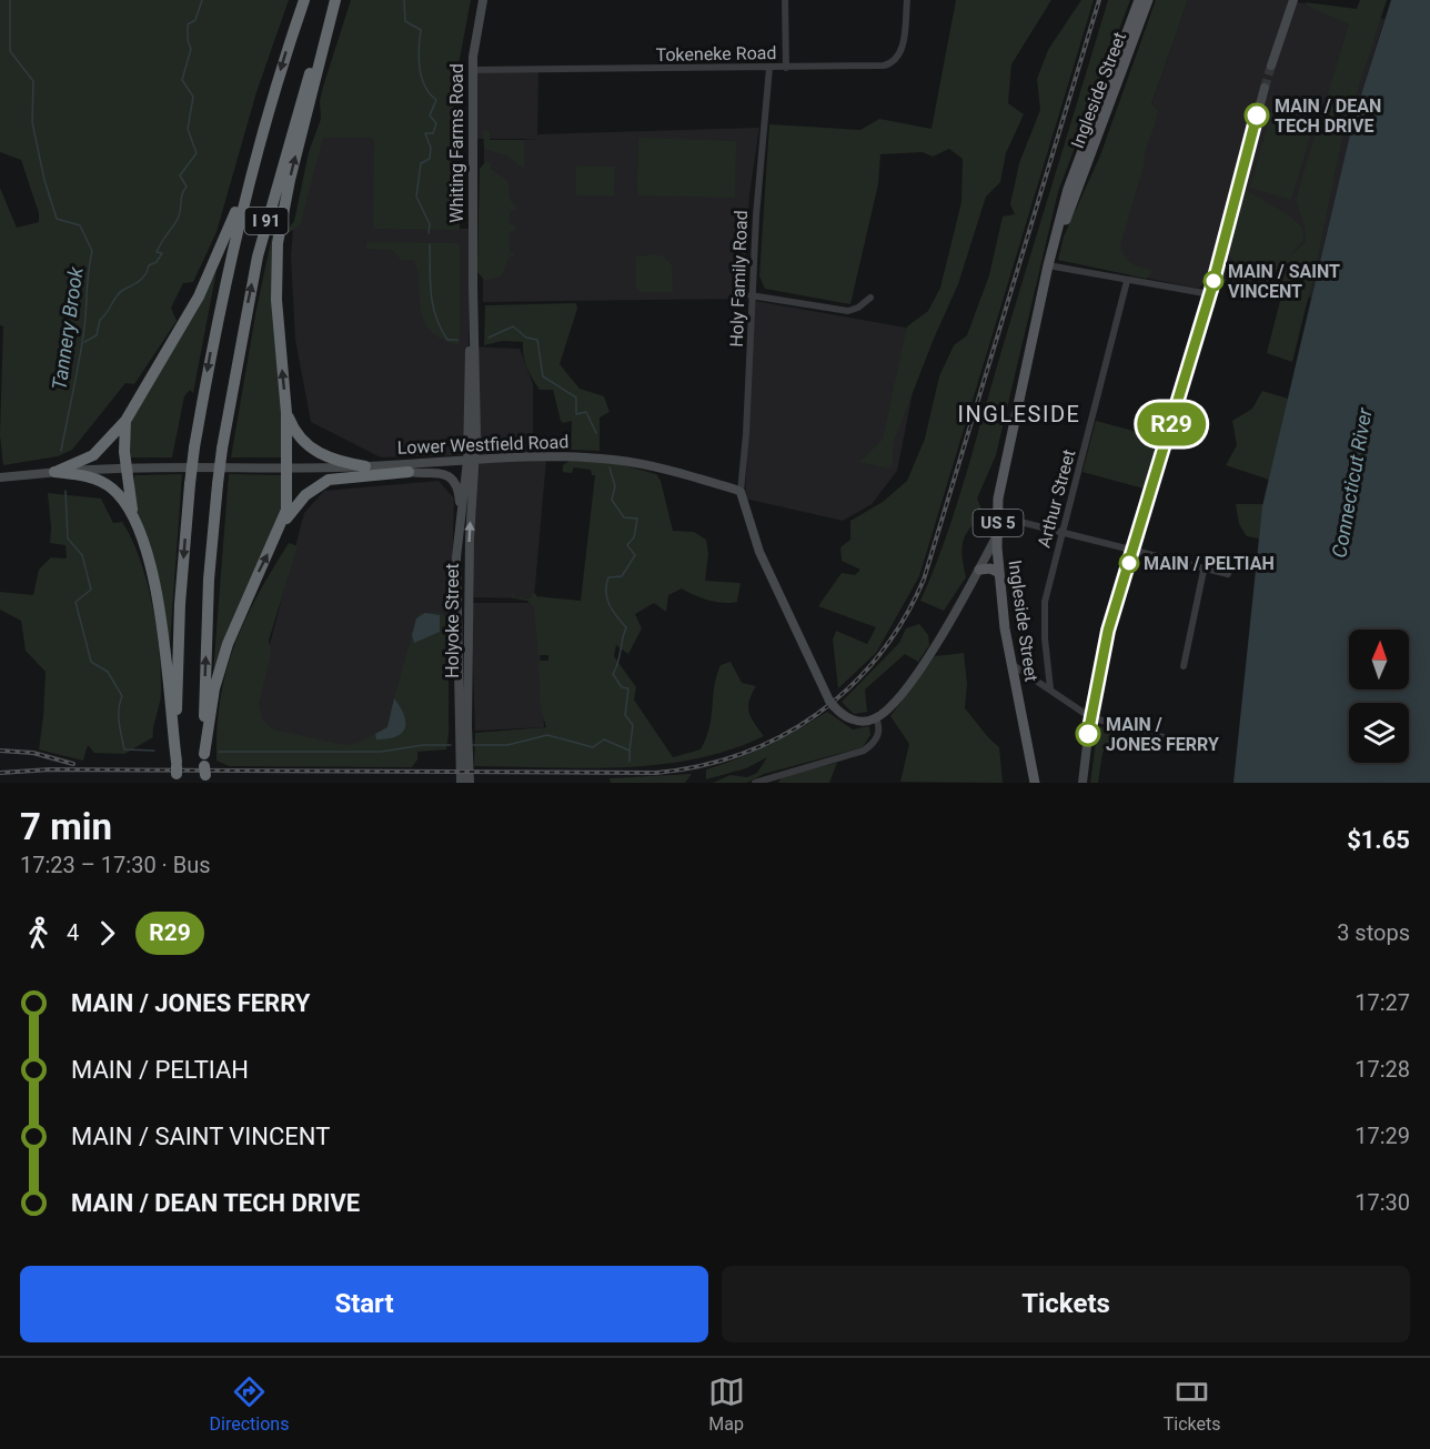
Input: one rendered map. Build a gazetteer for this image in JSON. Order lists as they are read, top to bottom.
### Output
{
  "streets": {
    "highway": ["I 91"],
    "main road": [
      "Ingleside Street",
      "Whiting Farms Road",
      "Lower Westfield Road",
      "US 5",
      "Holyoke Street"
    ],
    "street": ["Tokeneke Road", "Holy Family Road", "Arthur Street"]
  },
  "crossings": [
    ["Tokeneke Road", "Whiting Farms Road"],
    ["Tokeneke Road", "Holy Family Road"],
    ["Whiting Farms Road", "Lower Westfield Road"],
    ["Whiting Farms Road", "Holyoke Street"],
    ["Holy Family Road", "Lower Westfield Road"],
    ["Lower Westfield Road", "Holyoke Street"]
  ],
  "districts": ["INGLESIDE"],
  "water": ["Tannery Brook", "Connecticut River"],
  "places": [
    "MAIN / DEAN TECH DRIVE",
    "MAIN / SAINT VINCENT",
    "MAIN / PELTIAH",
    "MAIN / JONES FERRY"
  ],
  "lines": ["bus line R29"],
  "north": "top",
  "page": {
    "on_map": "R29",
    "heading": ["7 min", "17:23 – 17:30 · Bus", "$1.65"],
    "legs": ["4", "R29", "3 stops"],
    "list": [
      {
        "name": "MAIN / JONES FERRY",
        "value": "17:27"
      },
      {
        "name": "MAIN / PELTIAH",
        "value": "17:28"
      },
      {
        "name": "MAIN / SAINT VINCENT",
        "value": "17:29"
      },
      {
        "name": "MAIN / DEAN TECH DRIVE",
        "value": "17:30"
      }
    ],
    "buttons": ["Start", "Tickets"],
    "tabs": ["Directions", "Map", "Tickets"]
  }
}
